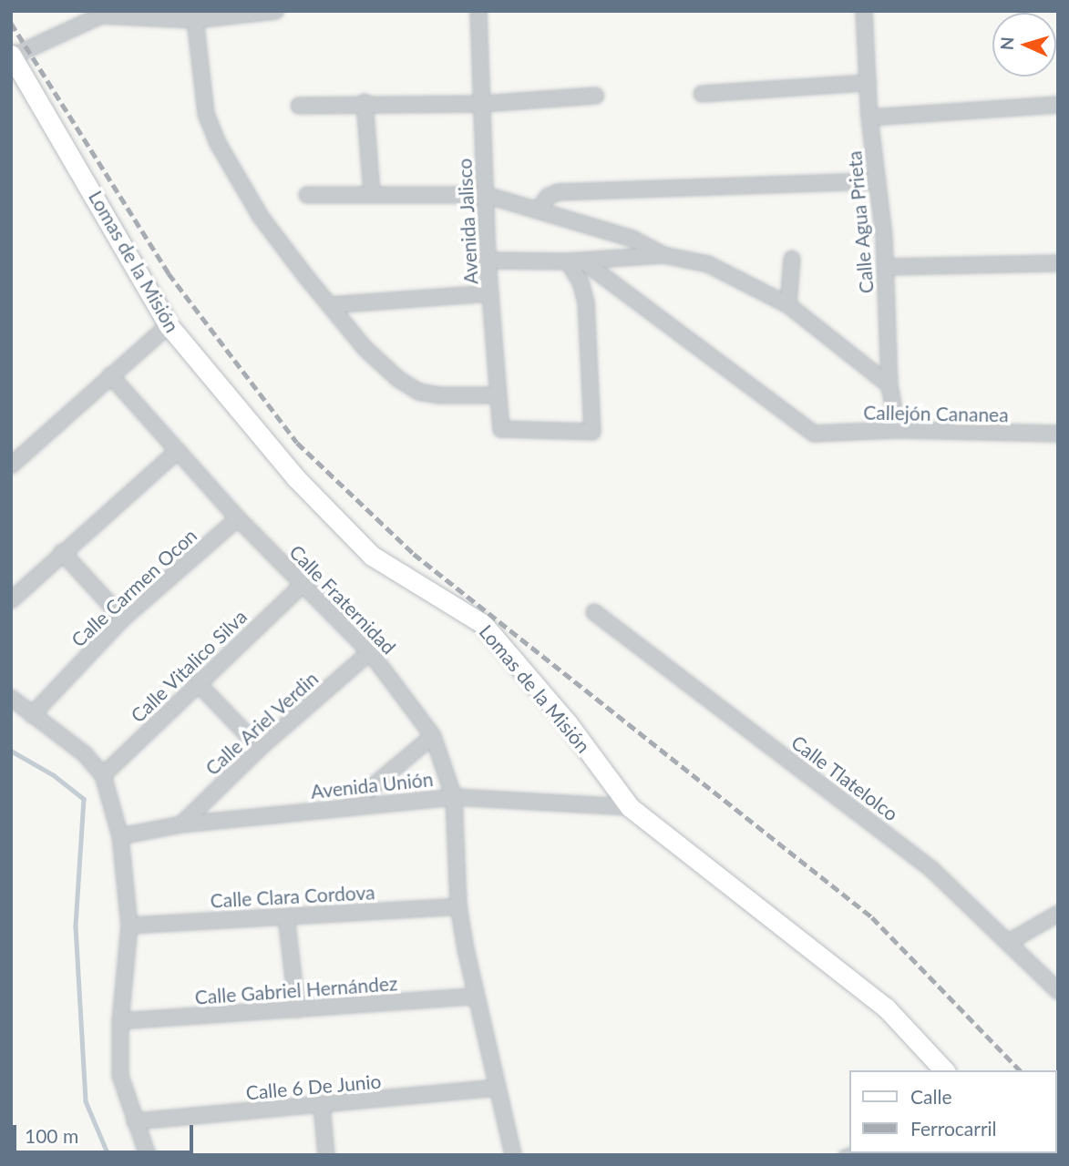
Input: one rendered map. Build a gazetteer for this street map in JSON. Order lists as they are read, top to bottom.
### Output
{
  "streets": {
    "street": [
      "Avenida Jalisco",
      "Calle Agua Prieta",
      "Lomas de la Misión",
      "Callejón Cananea",
      "Calle Carmen Ocon",
      "Calle Fraternidad",
      "Calle Vitalico Silva",
      "Calle Ariel Verdin",
      "Calle Tlatelolco",
      "Avenida Unión",
      "Calle Clara Cordova",
      "Calle Gabriel Hernández",
      "Calle 6 De Junio"
    ]
  },
  "crossings": [
    ["Avenida Jalisco", "Callejón Cananea"],
    ["Calle Agua Prieta", "Callejón Cananea"],
    ["Lomas de la Misión", "Avenida Unión"],
    ["Calle Carmen Ocon", "Calle Fraternidad"],
    ["Calle Fraternidad", "Calle Vitalico Silva"],
    ["Calle Fraternidad", "Calle Ariel Verdin"],
    ["Calle Fraternidad", "Avenida Unión"],
    ["Calle Fraternidad", "Calle Clara Cordova"],
    ["Calle Fraternidad", "Calle Gabriel Hernández"],
    ["Calle Fraternidad", "Calle 6 De Junio"],
    ["Calle Ariel Verdin", "Avenida Unión"]
  ],
  "legend": ["Calle", "Ferrocarril"],
  "scale_bar": "100 m",
  "north": "left"
}
